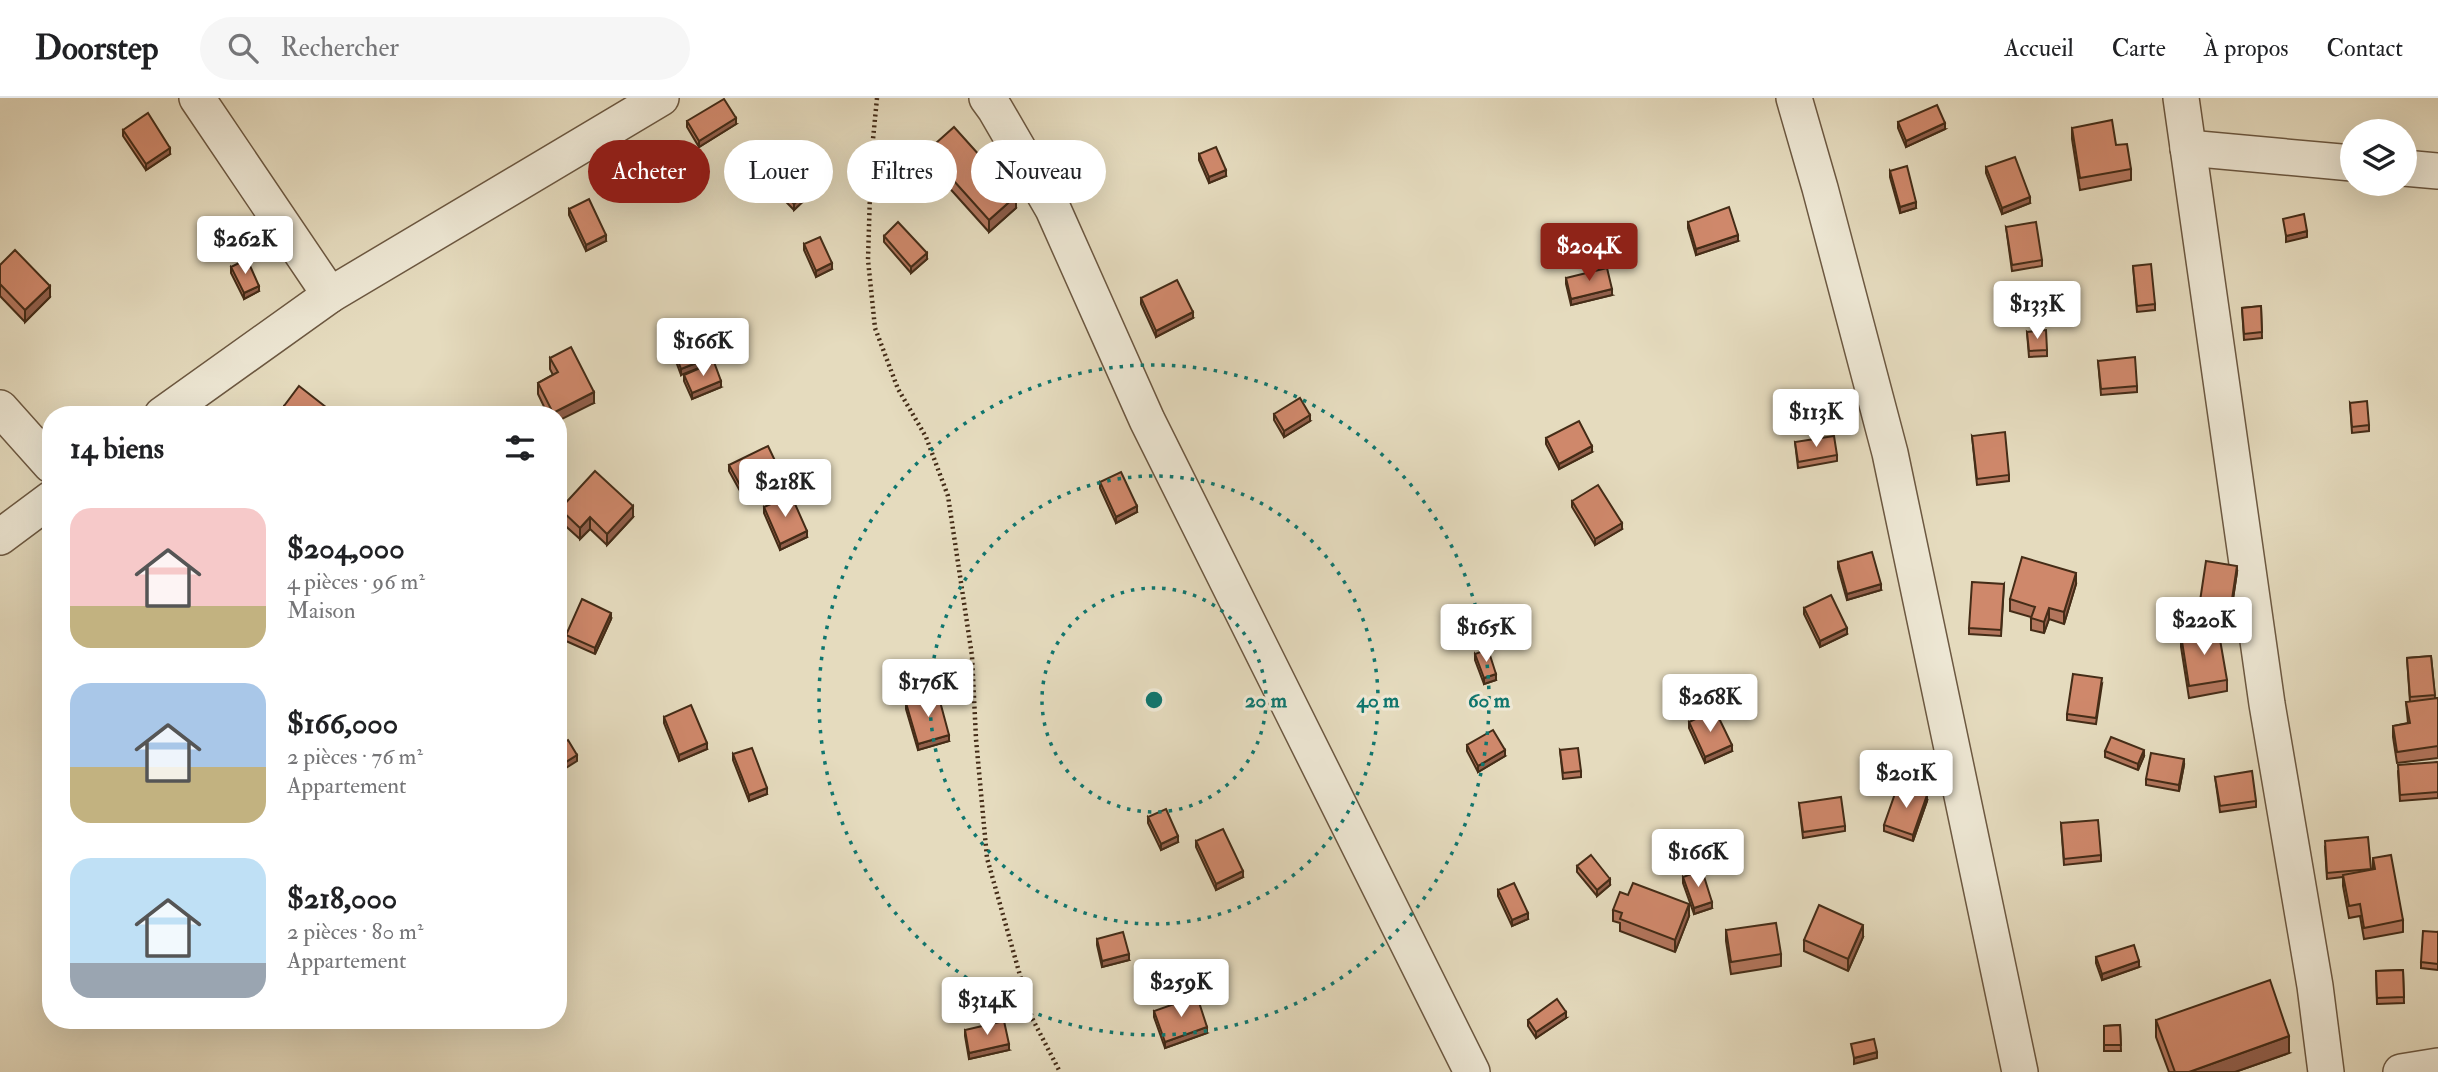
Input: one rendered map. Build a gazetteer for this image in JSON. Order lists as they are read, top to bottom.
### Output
{
  "page": {
    "header": "Doorstep",
    "search": "Rechercher",
    "nav": [
      "Accueil",
      "Carte",
      "À propos",
      "Contact"
    ],
    "chip": [
      "Acheter",
      "Louer",
      "Filtres",
      "Nouveau"
    ],
    "price": [
      "$262K",
      "$204K",
      "$133K",
      "$166K",
      "$113K",
      "$218K",
      "$220K",
      "$165K",
      "$176K",
      "$268K",
      "$201K",
      "$166K",
      "$259K",
      "$314K"
    ],
    "heading": "14 biens",
    "list": [
      {
        "name": "$204,000",
        "note": "4 pièces · 96 m² · Maison"
      },
      {
        "name": "$166,000",
        "note": "2 pièces · 76 m² · Appartement"
      },
      {
        "name": "$218,000",
        "note": "2 pièces · 80 m² · Appartement"
      }
    ]
  },
  "rings": ["20 m", "40 m", "60 m"]
}
